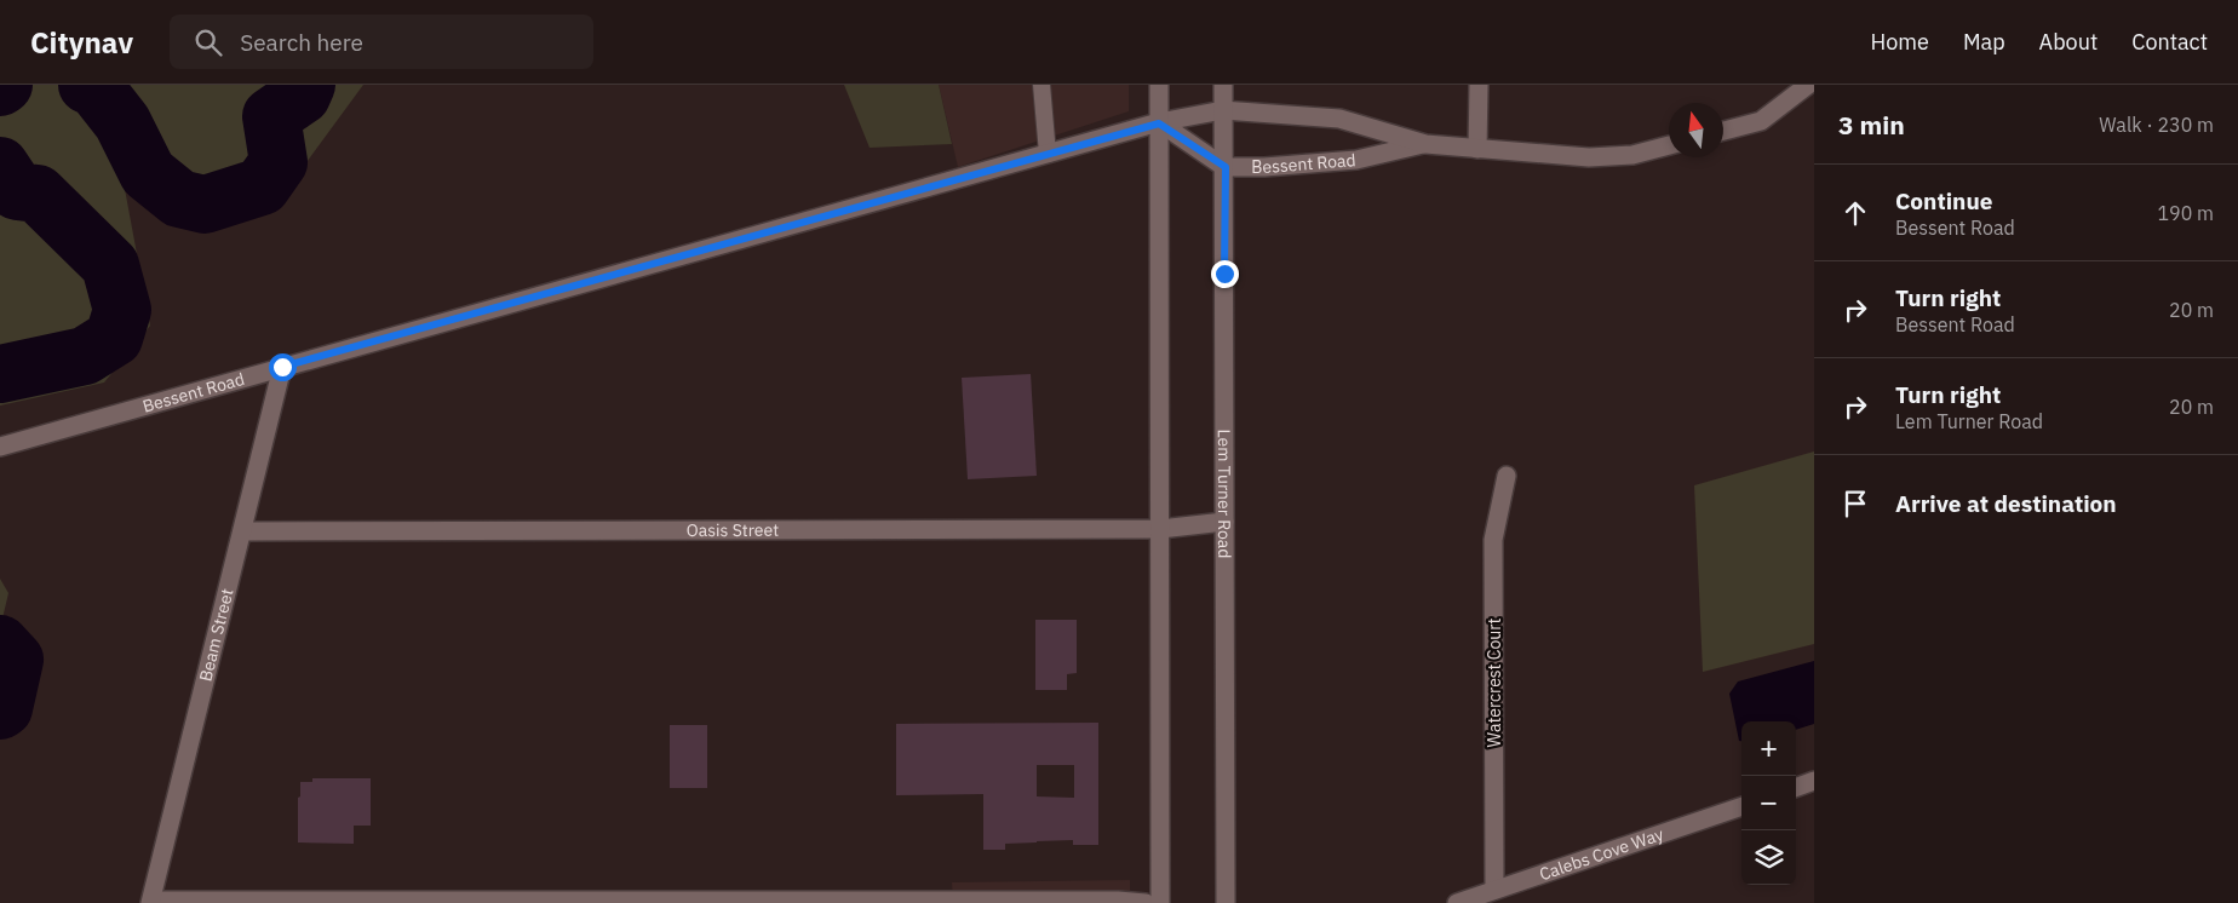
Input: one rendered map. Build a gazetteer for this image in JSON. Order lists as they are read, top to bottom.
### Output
{
  "streets": {
    "street": [
      "Bessent Road",
      "Lem Turner Road",
      "Oasis Street",
      "Beam Street",
      "Watercrest Court",
      "Calebs Cove Way"
    ]
  },
  "crossings": [
    ["Bessent Road", "Lem Turner Road"],
    ["Bessent Road", "Beam Street"],
    ["Lem Turner Road", "Oasis Street"],
    ["Oasis Street", "Beam Street"],
    ["Watercrest Court", "Calebs Cove Way"]
  ],
  "north": "top",
  "page": {
    "header": "Citynav",
    "search": "Search here",
    "nav": [
      "Home",
      "Map",
      "About",
      "Contact"
    ],
    "heading": ["3 min", "Walk · 230 m"],
    "list": [
      ["Continue", "Bessent Road", "190 m"],
      ["Turn right", "Bessent Road", "20 m"],
      ["Turn right", "Lem Turner Road", "20 m"],
      "Arrive at destination"
    ],
    "map_buttons": ["+", "−"]
  }
}
